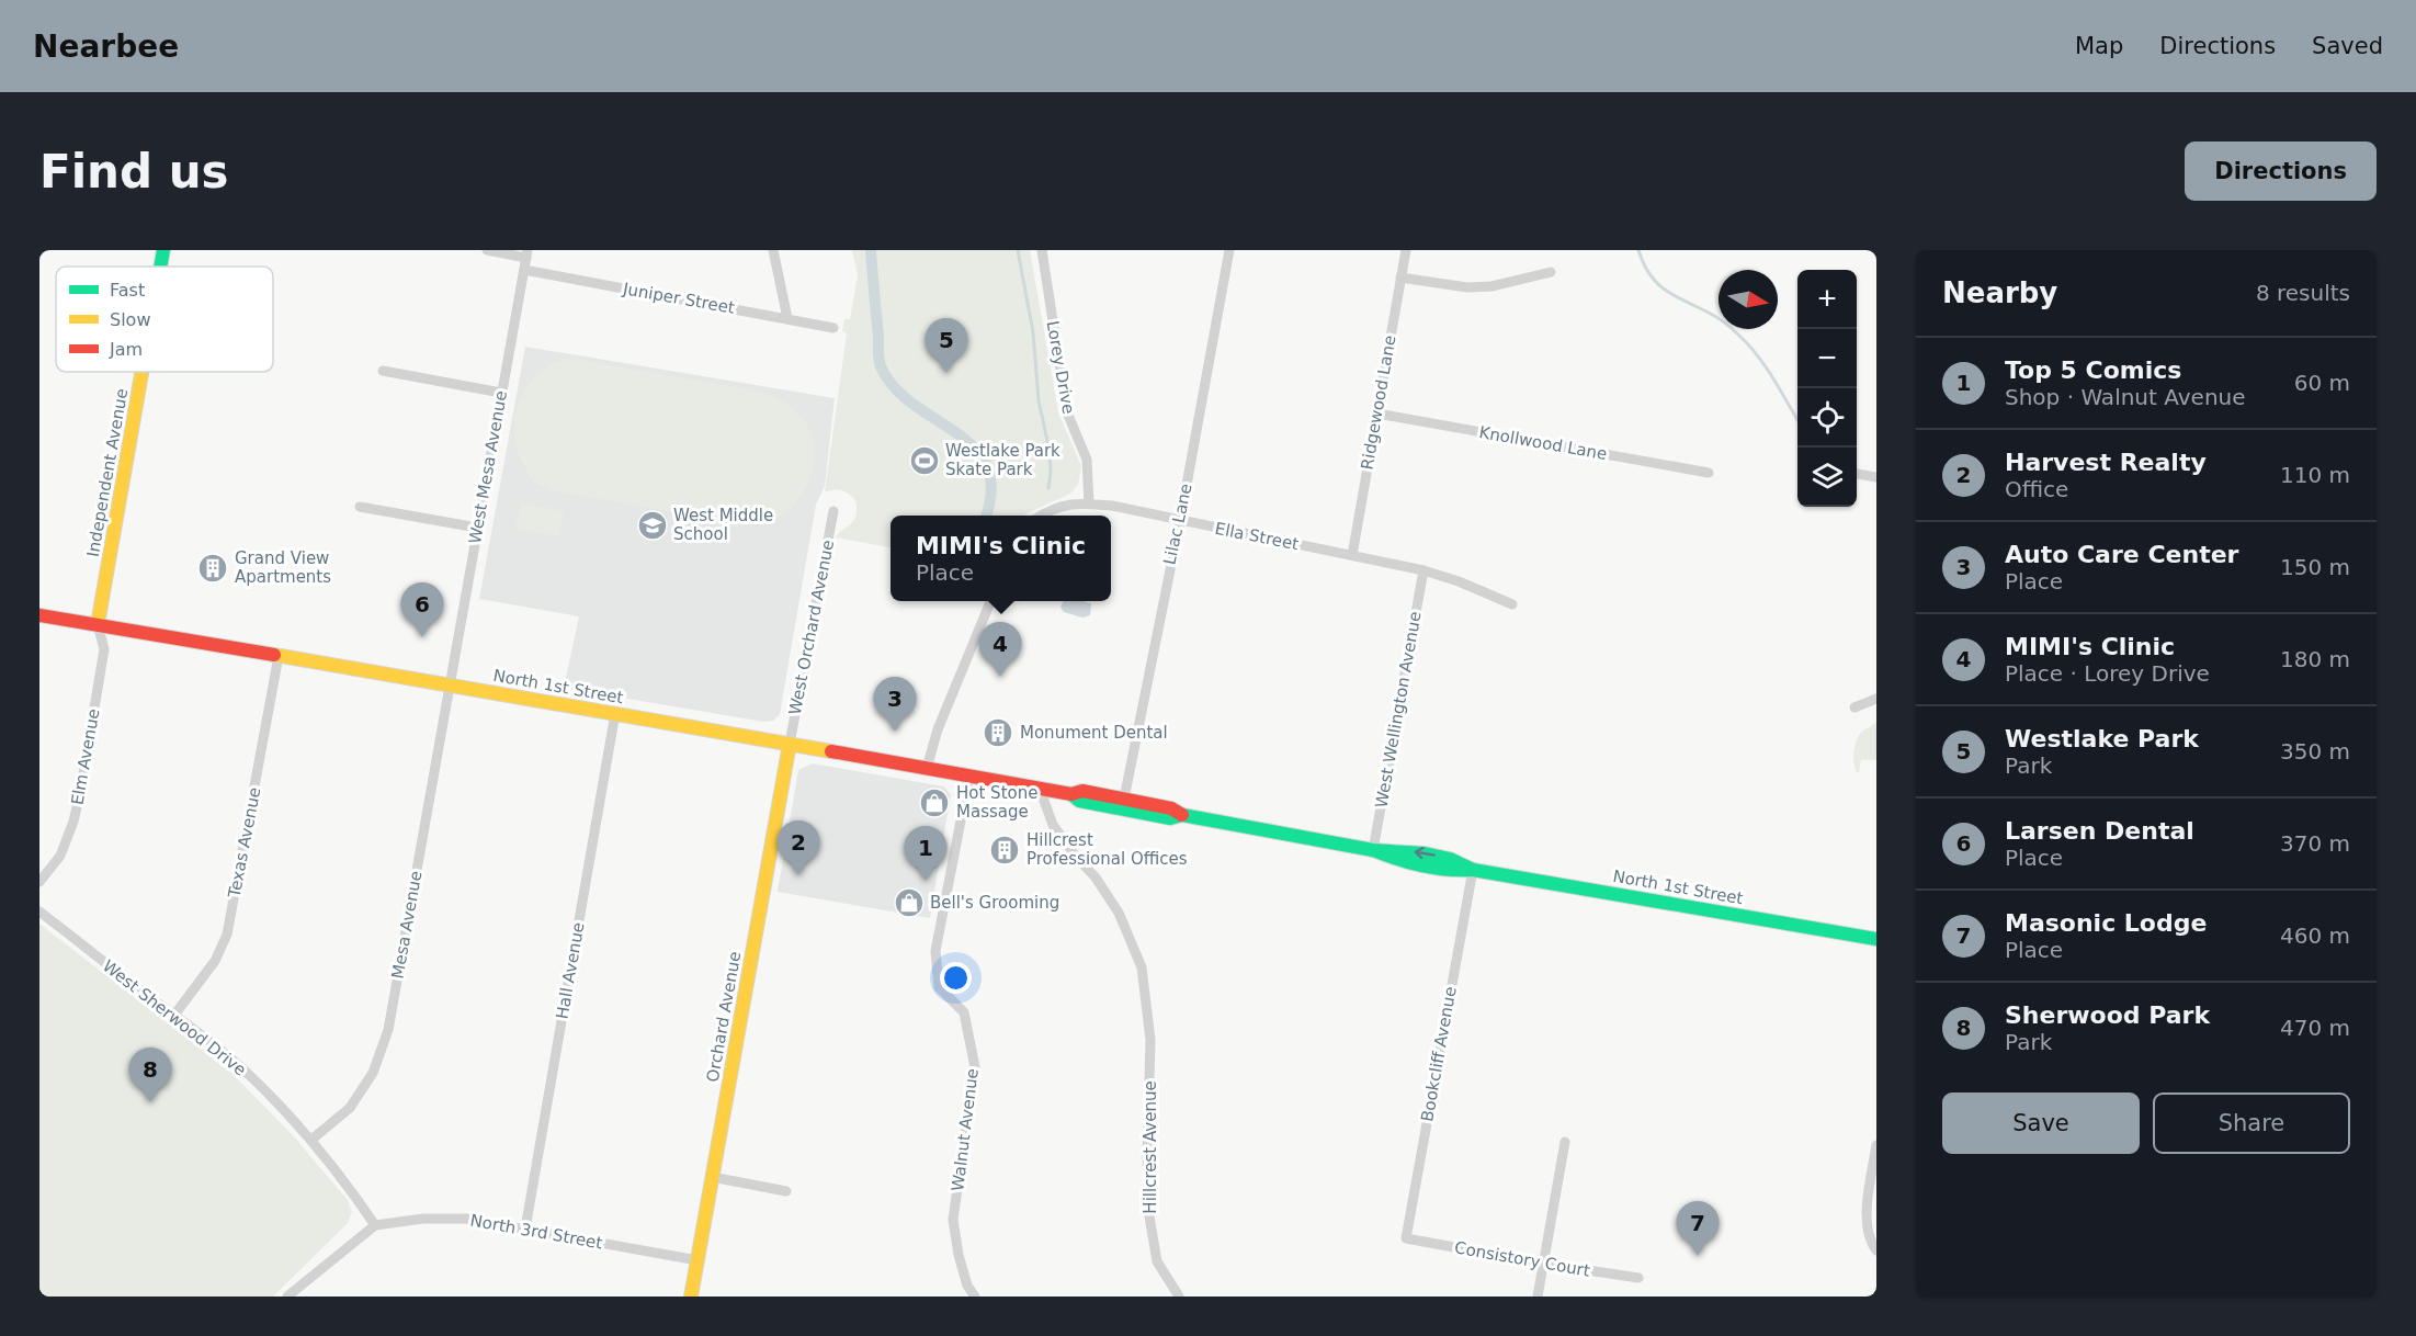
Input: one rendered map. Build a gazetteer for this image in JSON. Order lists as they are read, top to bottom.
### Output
{
  "streets": {
    "main road": ["Independent Avenue", "North 1st Street", "Orchard Avenue"],
    "street": [
      "Juniper Street",
      "Lorey Drive",
      "Ridgewood Lane",
      "Knollwood Lane",
      "West Mesa Avenue",
      "Lilac Lane",
      "Ella Street",
      "West Orchard Avenue",
      "West Wellington Avenue",
      "Elm Avenue",
      "Texas Avenue",
      "Mesa Avenue",
      "Hall Avenue",
      "West Sherwood Drive",
      "Bookcliff Avenue",
      "Walnut Avenue",
      "Hillcrest Avenue",
      "North 3rd Street",
      "Consistory Court"
    ]
  },
  "crossings": [
    ["Juniper Street", "West Mesa Avenue"],
    ["Lorey Drive", "Ella Street"],
    ["Ridgewood Lane", "Knollwood Lane"],
    ["Ridgewood Lane", "Ella Street"],
    ["West Mesa Avenue", "North 1st Street"],
    ["West Mesa Avenue", "Mesa Avenue"],
    ["Independent Avenue", "North 1st Street"],
    ["Independent Avenue", "Elm Avenue"],
    ["Lilac Lane", "Ella Street"],
    ["Lilac Lane", "North 1st Street"],
    ["Ella Street", "West Wellington Avenue"],
    ["West Orchard Avenue", "North 1st Street"],
    ["West Orchard Avenue", "Orchard Avenue"],
    ["North 1st Street", "West Wellington Avenue"],
    ["North 1st Street", "Elm Avenue"],
    ["North 1st Street", "Texas Avenue"],
    ["North 1st Street", "Mesa Avenue"],
    ["North 1st Street", "Hall Avenue"],
    ["North 1st Street", "Orchard Avenue"],
    ["North 1st Street", "Bookcliff Avenue"],
    ["North 1st Street", "Walnut Avenue"],
    ["North 1st Street", "Hillcrest Avenue"],
    ["Texas Avenue", "West Sherwood Drive"],
    ["Mesa Avenue", "West Sherwood Drive"],
    ["Hall Avenue", "North 3rd Street"],
    ["Orchard Avenue", "North 3rd Street"],
    ["West Sherwood Drive", "North 3rd Street"],
    ["Bookcliff Avenue", "Consistory Court"]
  ],
  "places": {
    "sports": ["Westlake Park Skate Park"],
    "school or university": ["West Middle School"],
    "building": ["Grand View Apartments", "Monument Dental", "Hillcrest Professional Offices"],
    "shop": ["Hot Stone Massage", "Bell's Grooming"]
  },
  "legend": ["Fast", "Slow", "Jam"],
  "north": "right",
  "page": {
    "header": "Nearbee",
    "nav": ["Map", "Directions", "Saved"],
    "buttons": [
      "Directions",
      ["Save", "Share"]
    ],
    "title": "Find us",
    "heading": ["Nearby", "8 results"],
    "map_buttons": ["+", "−"],
    "pins": [
      "5",
      "6",
      "4",
      "3",
      "2",
      "1",
      "8",
      "7"
    ],
    "list": [
      {
        "mark": "1",
        "name": "Top 5 Comics",
        "note": "Shop · Walnut Avenue",
        "value": "60 m"
      },
      {
        "mark": "2",
        "name": "Harvest Realty",
        "note": "Office",
        "value": "110 m"
      },
      {
        "mark": "3",
        "name": "Auto Care Center",
        "note": "Place",
        "value": "150 m"
      },
      {
        "mark": "4",
        "name": "MIMI's Clinic",
        "note": "Place · Lorey Drive",
        "value": "180 m"
      },
      {
        "mark": "5",
        "name": "Westlake Park",
        "note": "Park",
        "value": "350 m"
      },
      {
        "mark": "6",
        "name": "Larsen Dental",
        "note": "Place",
        "value": "370 m"
      },
      {
        "mark": "7",
        "name": "Masonic Lodge",
        "note": "Place",
        "value": "460 m"
      },
      {
        "mark": "8",
        "name": "Sherwood Park",
        "note": "Park",
        "value": "470 m"
      }
    ],
    "popup": ["MIMI's Clinic", "Place"]
  }
}
